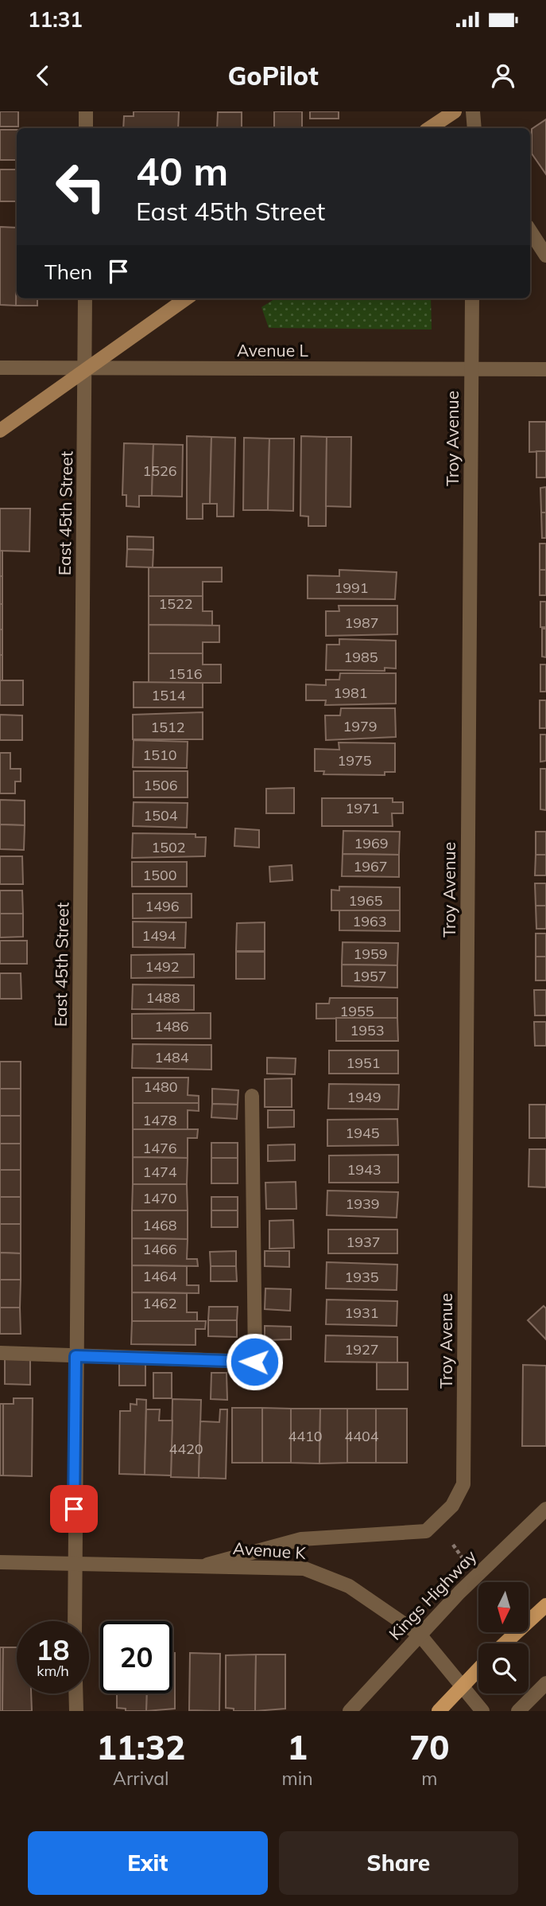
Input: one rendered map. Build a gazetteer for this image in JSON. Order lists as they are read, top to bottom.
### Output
{
  "streets": {
    "street": [
      "Avenue L",
      "Troy Avenue",
      "East 45th Street",
      "Avenue K",
      "Kings Highway"
    ]
  },
  "crossings": [
    ["Avenue L", "Troy Avenue"],
    ["Avenue L", "East 45th Street"],
    ["Troy Avenue", "Avenue K"],
    ["East 45th Street", "Avenue K"],
    ["Avenue K", "Kings Highway"]
  ],
  "house_numbers": [
    "1526",
    "1991",
    "1522",
    "1987",
    "1985",
    "1516",
    "1981",
    "1514",
    "1979",
    "1512",
    "1510",
    "1975",
    "1506",
    "1971",
    "1504",
    "1969",
    "1502",
    "1967",
    "1500",
    "1965",
    "1496",
    "1963",
    "1494",
    "1959",
    "1492",
    "1957",
    "1488",
    "1955",
    "1486",
    "1953",
    "1484",
    "1951",
    "1480",
    "1949",
    "1478",
    "1945",
    "1476",
    "1943",
    "1474",
    "1470",
    "1939",
    "1468",
    "1937",
    "1466",
    "1464",
    "1935",
    "1462",
    "1931",
    "1927",
    "4410",
    "4404",
    "4420"
  ],
  "north": "bottom",
  "page": {
    "status": "11:31",
    "header": "GoPilot",
    "turn": ["40 m", "East 45th Street"],
    "then": "Then",
    "speed": "18 km/h",
    "limit": "20",
    "eta": [
      "11:32",
      "Arrival",
      "1",
      "min",
      "70",
      "m"
    ],
    "buttons": ["Exit", "Share"]
  }
}
